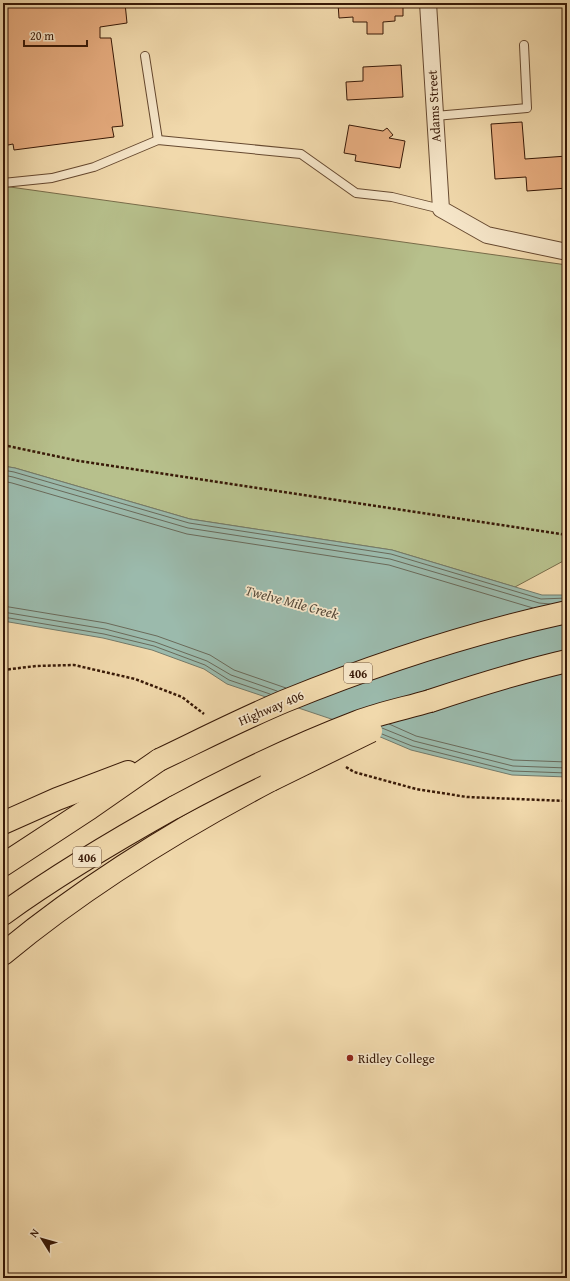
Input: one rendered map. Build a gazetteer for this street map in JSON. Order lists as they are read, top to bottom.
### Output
{
  "streets": {
    "highway": ["406", "Highway 406"],
    "street": ["Adams Street"]
  },
  "water": ["Twelve Mile Creek"],
  "places": ["Ridley College"],
  "scale_bar": "20 m",
  "north": "top left"
}
